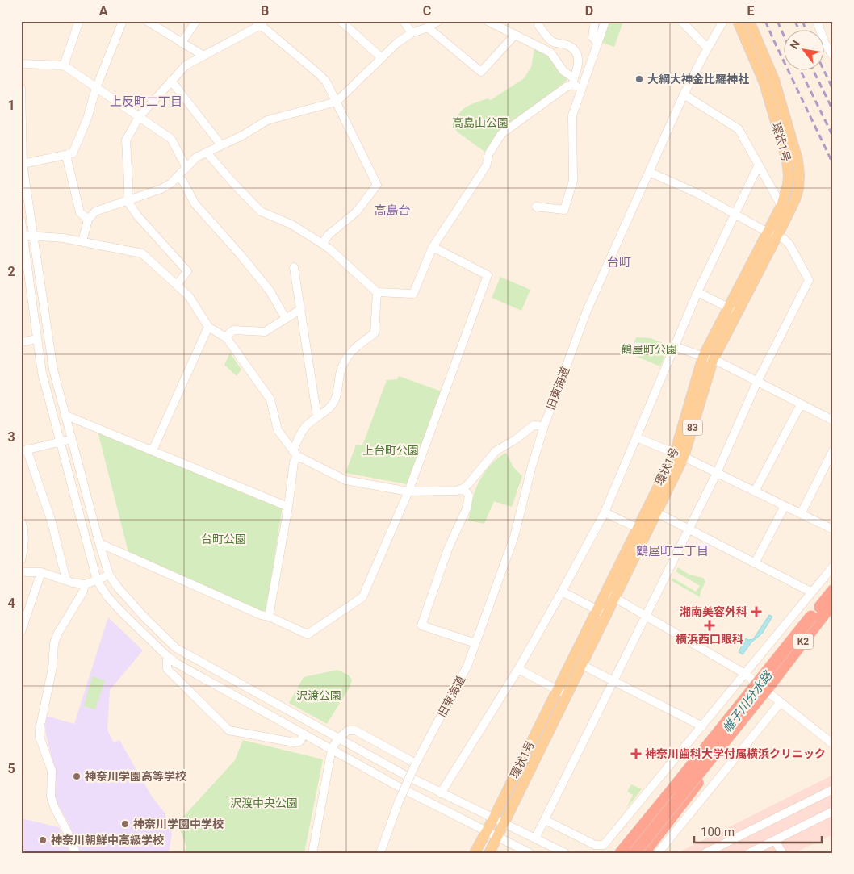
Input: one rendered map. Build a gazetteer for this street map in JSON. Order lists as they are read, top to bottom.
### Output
{
  "streets": {
    "highway": ["K2"],
    "main road": ["環状1号", "83"],
    "street": ["旧東海道"]
  },
  "districts": [
    "上反町二丁目",
    "高島台",
    "台町",
    "鶴屋町二丁目"
  ],
  "water": ["帷子川分水路"],
  "parks": [
    "高島山公園",
    "鶴屋町公園",
    "上台町公園",
    "台町公園",
    "沢渡公園",
    "沢渡中央公園"
  ],
  "places": {
    "other": [
      "大綱大神金比羅神社",
      "神奈川学園高等学校",
      "神奈川学園中学校",
      "神奈川朝鮮中高級学校"
    ],
    "health": ["湘南美容外科", "横浜西口眼科", "神奈川歯科大学付属横浜クリニック"]
  },
  "scale_bar": "100 m",
  "north": "top left",
  "grid": {
    "columns": [
      "A",
      "B",
      "C",
      "D",
      "E"
    ],
    "rows": [
      "1",
      "2",
      "3",
      "4",
      "5"
    ]
  }
}
